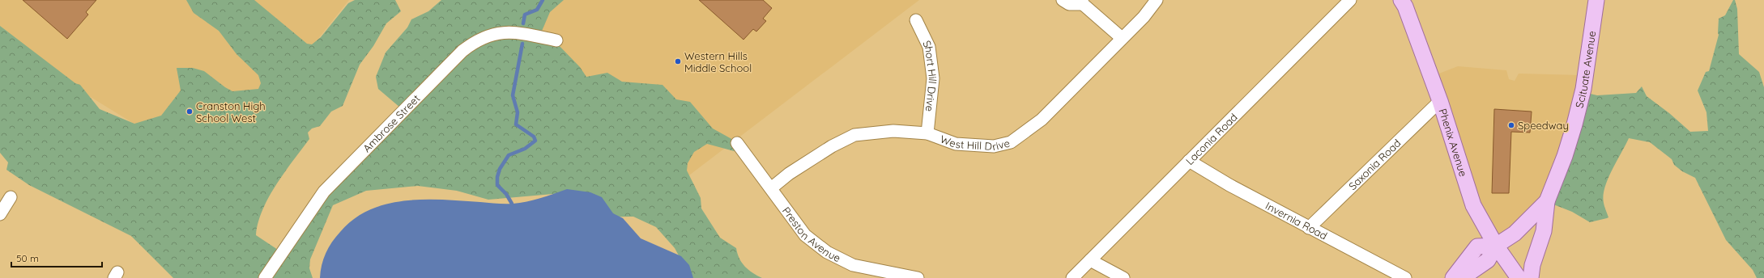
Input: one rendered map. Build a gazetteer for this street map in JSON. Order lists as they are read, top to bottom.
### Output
{
  "streets": {
    "main road": ["Scituate Avenue", "Phenix Avenue"],
    "street": [
      "Short Hill Drive",
      "Ambrose Street",
      "West Hill Drive",
      "Laconia Road",
      "Saxonia Road",
      "Invernia Road",
      "Preston Avenue"
    ]
  },
  "crossings": [
    ["Scituate Avenue", "Phenix Avenue"],
    ["Short Hill Drive", "West Hill Drive"],
    ["West Hill Drive", "Preston Avenue"],
    ["Laconia Road", "Invernia Road"],
    ["Phenix Avenue", "Saxonia Road"],
    ["Saxonia Road", "Invernia Road"]
  ],
  "places": ["Western Hills Middle School", "Cranston High School West", "Speedway"],
  "scale_bar": "50 m"
}
